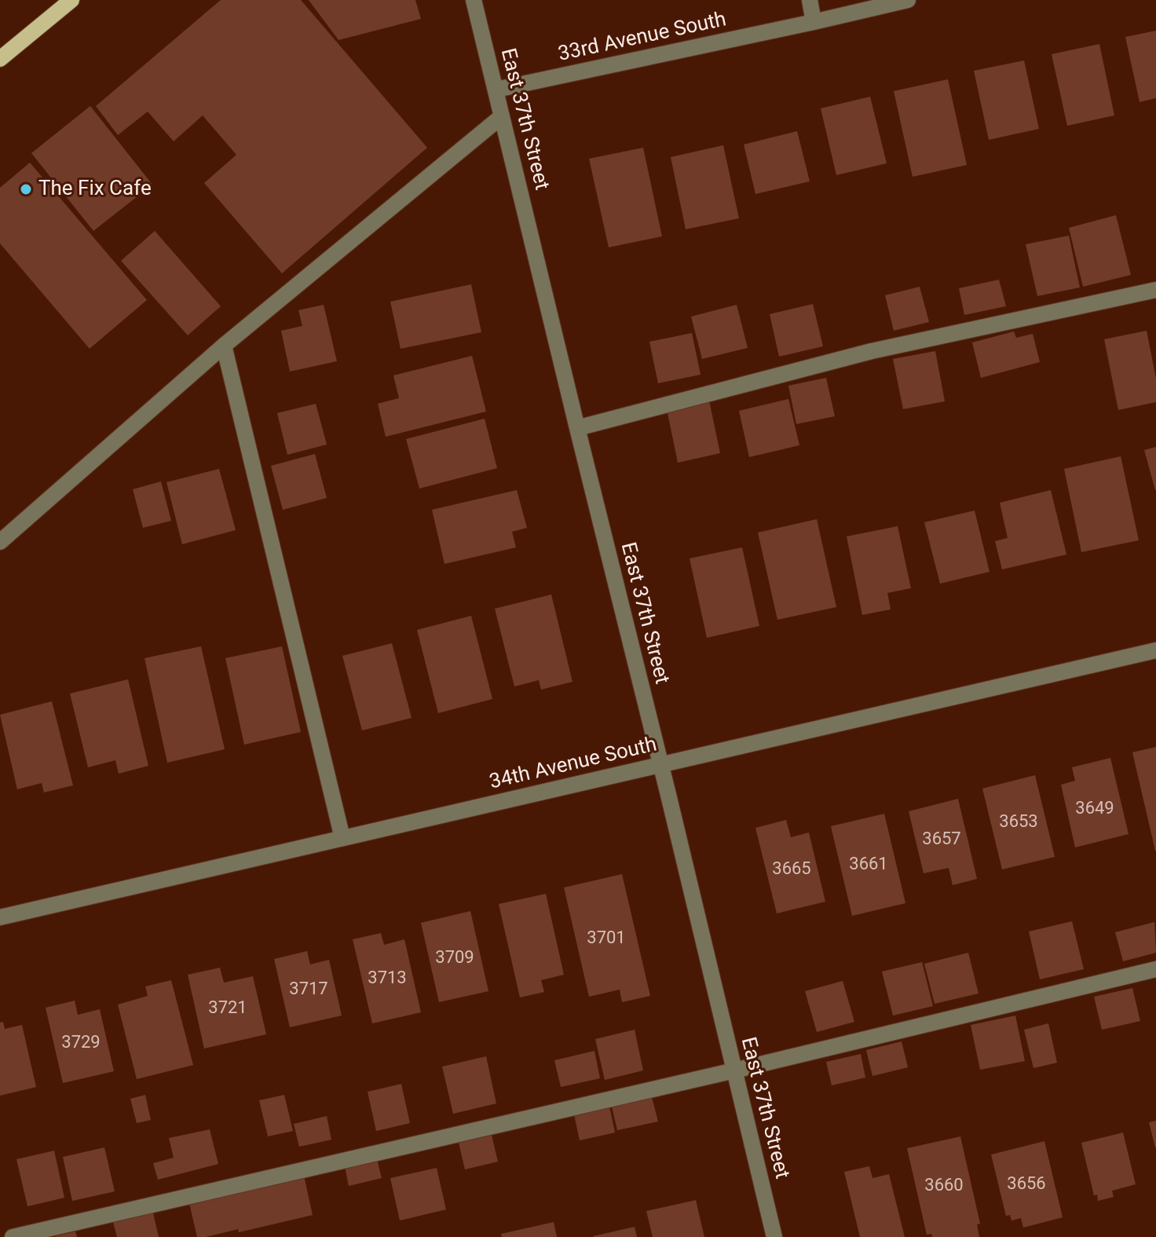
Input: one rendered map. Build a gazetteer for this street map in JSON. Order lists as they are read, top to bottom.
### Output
{
  "streets": {
    "street": ["33rd Avenue South", "East 37th Street", "34th Avenue South"]
  },
  "crossings": [
    ["33rd Avenue South", "East 37th Street"],
    ["East 37th Street", "34th Avenue South"]
  ],
  "places": ["The Fix Cafe"],
  "house_numbers": [
    "3649",
    "3653",
    "3657",
    "3661",
    "3665",
    "3701",
    "3709",
    "3713",
    "3717",
    "3721",
    "3729",
    "3656",
    "3660"
  ]
}
